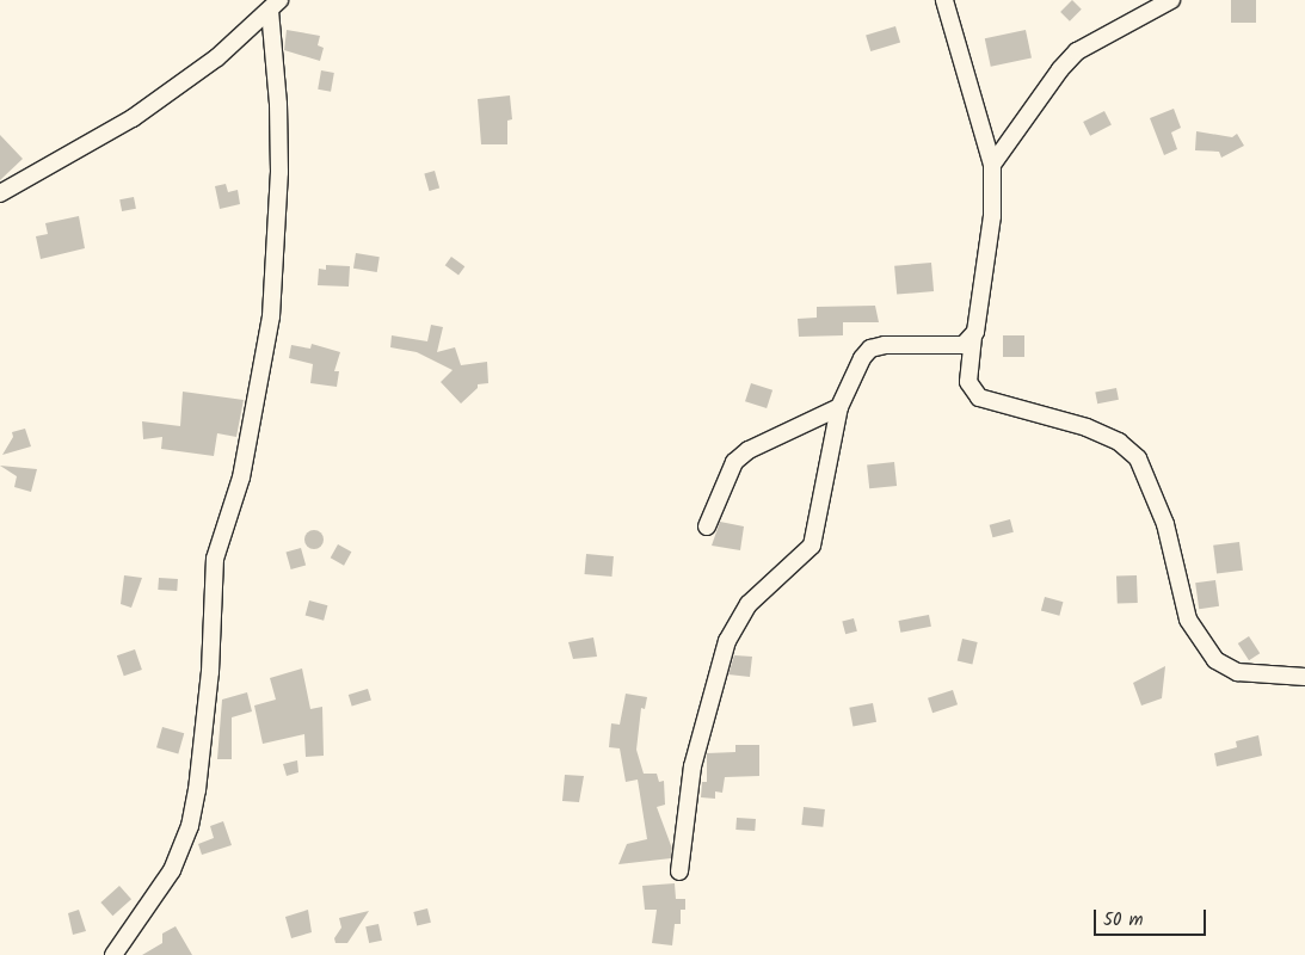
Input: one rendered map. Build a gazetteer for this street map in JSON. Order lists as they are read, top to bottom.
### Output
{
  "scale_bar": "50 m"
}
